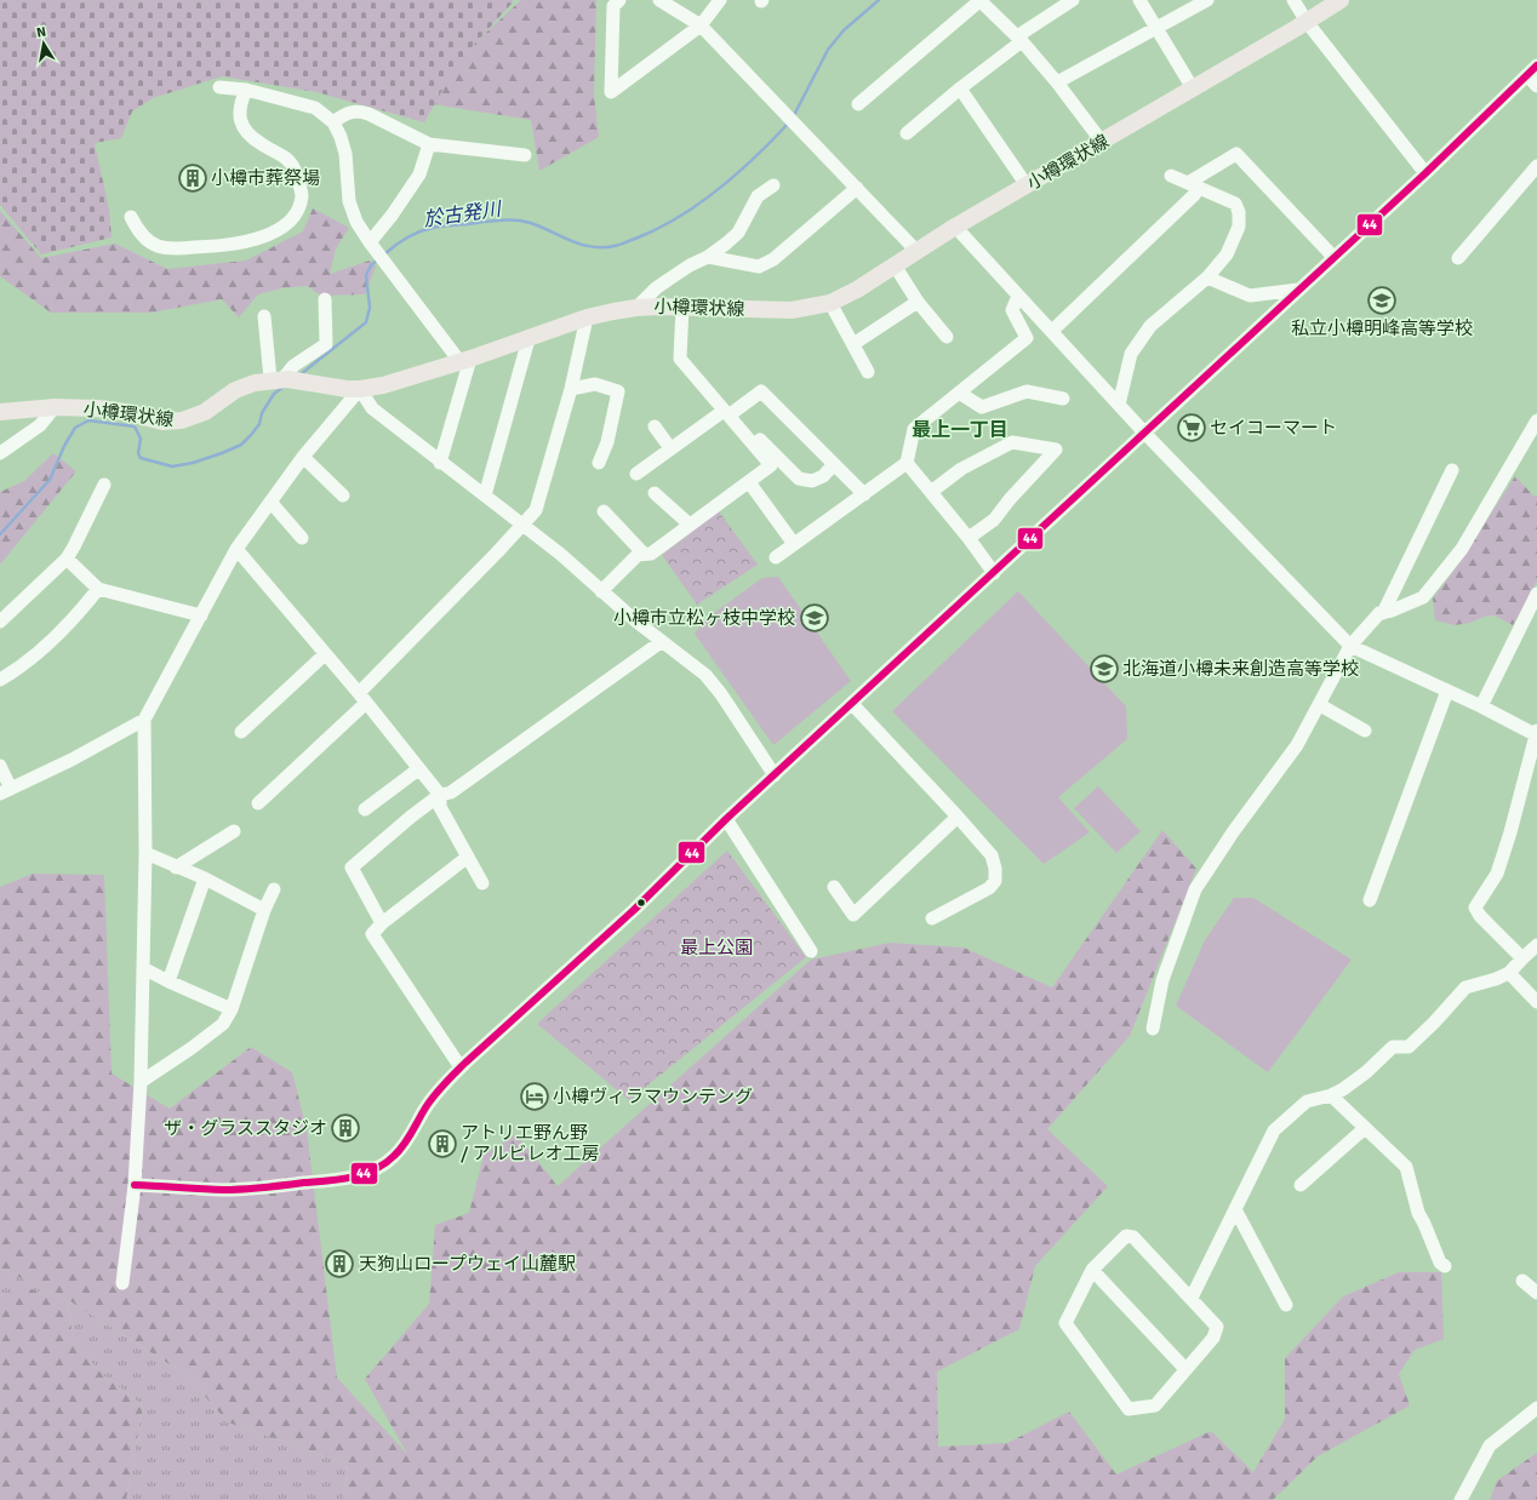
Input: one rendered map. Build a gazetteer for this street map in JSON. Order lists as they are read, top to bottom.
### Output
{
  "streets": {
    "main road": ["小樽環状線"]
  },
  "districts": ["最上一丁目"],
  "water": ["於古発川"],
  "parks": ["最上公園"],
  "places": {
    "building": [
      "小樽市葬祭場",
      "ザ・グラススタジオ",
      "アトリエ野ん野 / アルビレオ工房",
      "天狗山ロープウェイ山麓駅"
    ],
    "school or university": ["私立小樽明峰高等学校", "小樽市立松ヶ枝中学校", "北海道小樽未来創造高等学校"],
    "supermarket": ["セイコーマート"],
    "hotel": ["小樽ヴィラマウンテング"]
  },
  "lines": ["transit line 44"],
  "north": "top"
}
